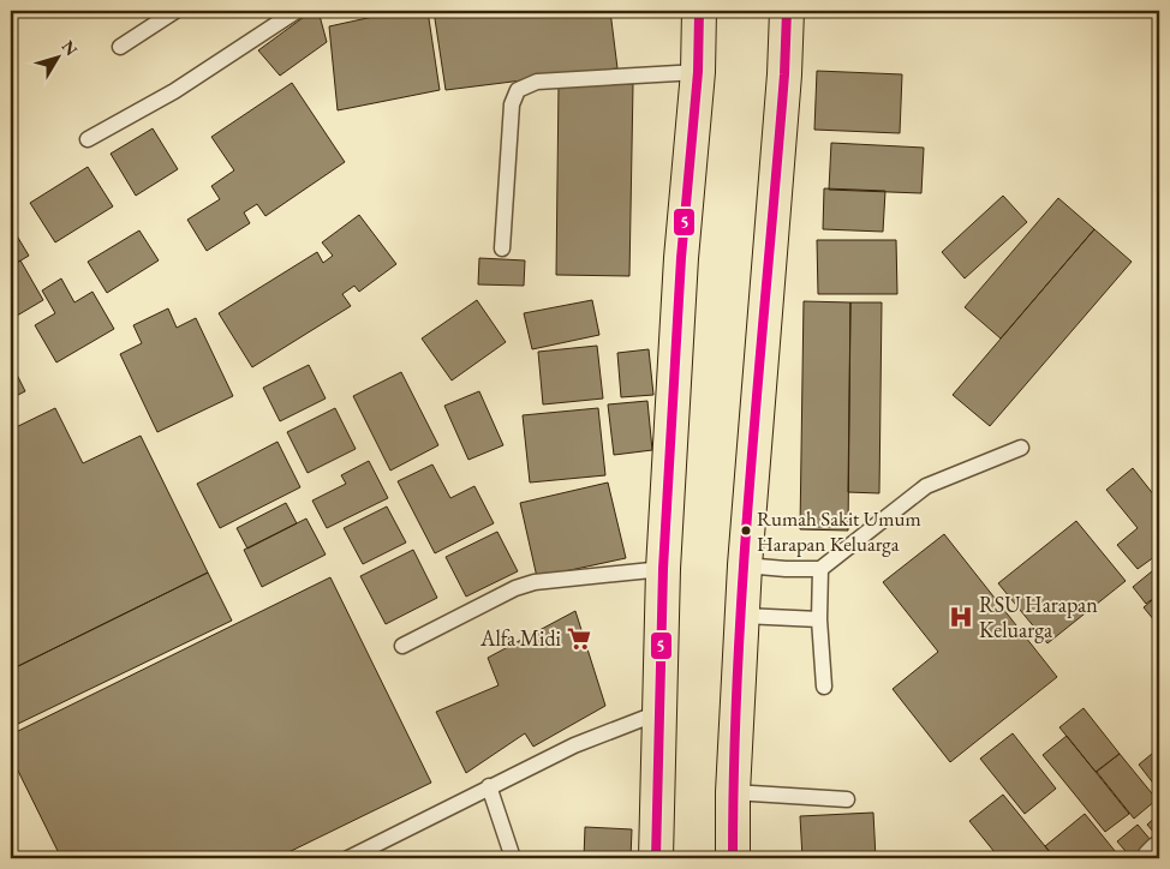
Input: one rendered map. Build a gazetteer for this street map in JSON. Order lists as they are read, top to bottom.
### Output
{
  "places": {
    "other": ["Rumah Sakit Umum Harapan Keluarga"],
    "hospital": ["RSU Harapan Keluarga"],
    "supermarket": ["Alfa Midi"]
  },
  "lines": ["transit line 5"],
  "north": "top right"
}
